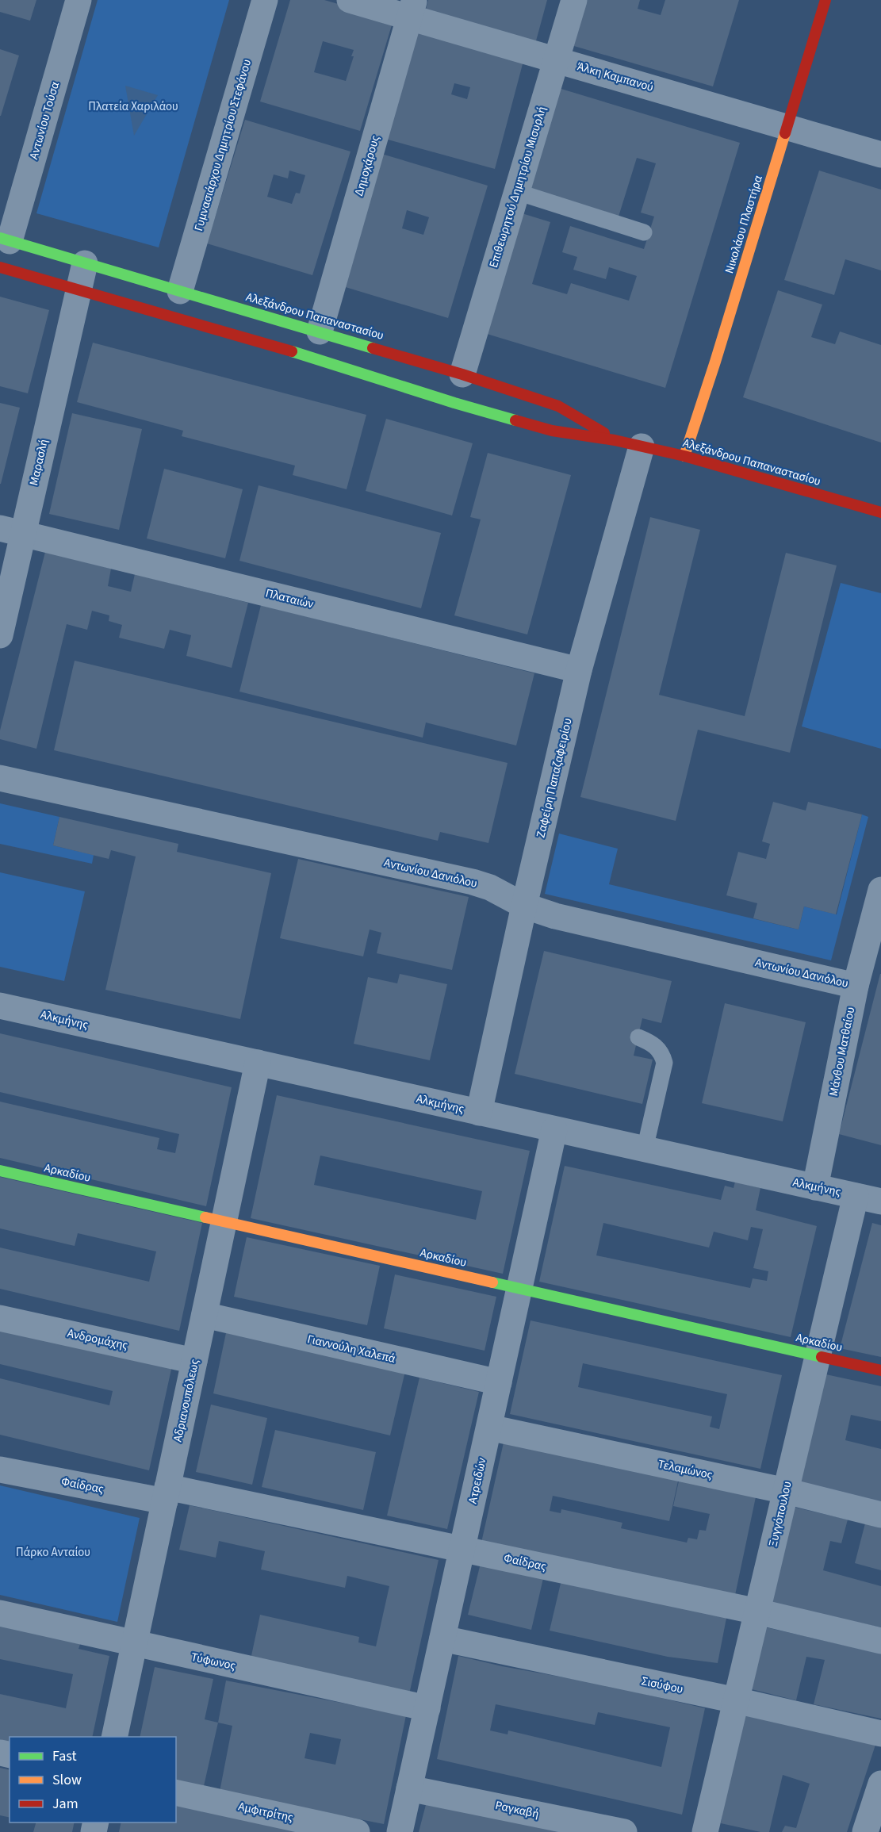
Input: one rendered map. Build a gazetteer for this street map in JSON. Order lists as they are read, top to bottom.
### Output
{
  "streets": {
    "main road": ["Νικολάου Πλαστήρα", "Αλεξάνδρου Παπαναστασίου", "Αρκαδίου"],
    "street": [
      "Άλκη Καμπανού",
      "Αντωνίου Τούσα",
      "Γυμνασιάρχου Δημητρίου Στεφάνου",
      "Δημοχάρους",
      "Επιθεωρητού Δημητρίου Μισυρλή",
      "Μαρασλή",
      "Πλαταιών",
      "Ζαφείρη Παπαζαφειρίου",
      "Αντωνίου Δανιόλου",
      "Αλκμήνης",
      "Μάνθου Ματθαίου",
      "Ανδρομάχης",
      "Γιαννούλη Χαλεπά",
      "Αδριανουπόλεως",
      "Τελαμώνος",
      "Ατρειδών",
      "Φαίδρας",
      "Ξυγγόπουλου",
      "Τύφωνος",
      "Σισύφου",
      "Ραγκαβή",
      "Αμφιτρίτης"
    ]
  },
  "crossings": [
    ["Άλκη Καμπανού", "Δημοχάρους"],
    ["Άλκη Καμπανού", "Επιθεωρητού Δημητρίου Μισυρλή"],
    ["Άλκη Καμπανού", "Νικολάου Πλαστήρα"],
    ["Αντωνίου Τούσα", "Αλεξάνδρου Παπαναστασίου"],
    ["Γυμνασιάρχου Δημητρίου Στεφάνου", "Αλεξάνδρου Παπαναστασίου"],
    ["Δημοχάρους", "Αλεξάνδρου Παπαναστασίου"],
    ["Επιθεωρητού Δημητρίου Μισυρλή", "Αλεξάνδρου Παπαναστασίου"],
    ["Νικολάου Πλαστήρα", "Αλεξάνδρου Παπαναστασίου"],
    ["Αλεξάνδρου Παπαναστασίου", "Μαρασλή"],
    ["Αλεξάνδρου Παπαναστασίου", "Ζαφείρη Παπαζαφειρίου"],
    ["Μαρασλή", "Πλαταιών"],
    ["Πλαταιών", "Ζαφείρη Παπαζαφειρίου"],
    ["Ζαφείρη Παπαζαφειρίου", "Αντωνίου Δανιόλου"],
    ["Ζαφείρη Παπαζαφειρίου", "Αλκμήνης"],
    ["Αντωνίου Δανιόλου", "Μάνθου Ματθαίου"],
    ["Αλκμήνης", "Μάνθου Ματθαίου"],
    ["Αλκμήνης", "Αδριανουπόλεως"],
    ["Αλκμήνης", "Ατρειδών"],
    ["Αλκμήνης", "Ξυγγόπουλου"],
    ["Αρκαδίου", "Αδριανουπόλεως"],
    ["Αρκαδίου", "Ατρειδών"],
    ["Αρκαδίου", "Ξυγγόπουλου"],
    ["Ανδρομάχης", "Αδριανουπόλεως"],
    ["Γιαννούλη Χαλεπά", "Αδριανουπόλεως"],
    ["Γιαννούλη Χαλεπά", "Ατρειδών"],
    ["Αδριανουπόλεως", "Φαίδρας"],
    ["Αδριανουπόλεως", "Τύφωνος"],
    ["Τελαμώνος", "Ατρειδών"],
    ["Τελαμώνος", "Ξυγγόπουλου"],
    ["Ατρειδών", "Φαίδρας"],
    ["Ατρειδών", "Τύφωνος"],
    ["Ατρειδών", "Σισύφου"],
    ["Ατρειδών", "Ραγκαβή"],
    ["Φαίδρας", "Ξυγγόπουλου"],
    ["Ξυγγόπουλου", "Σισύφου"]
  ],
  "parks": ["Πλατεία Χαριλάου", "Πάρκο Ανταίου"],
  "legend": ["Fast", "Slow", "Jam"]
}
